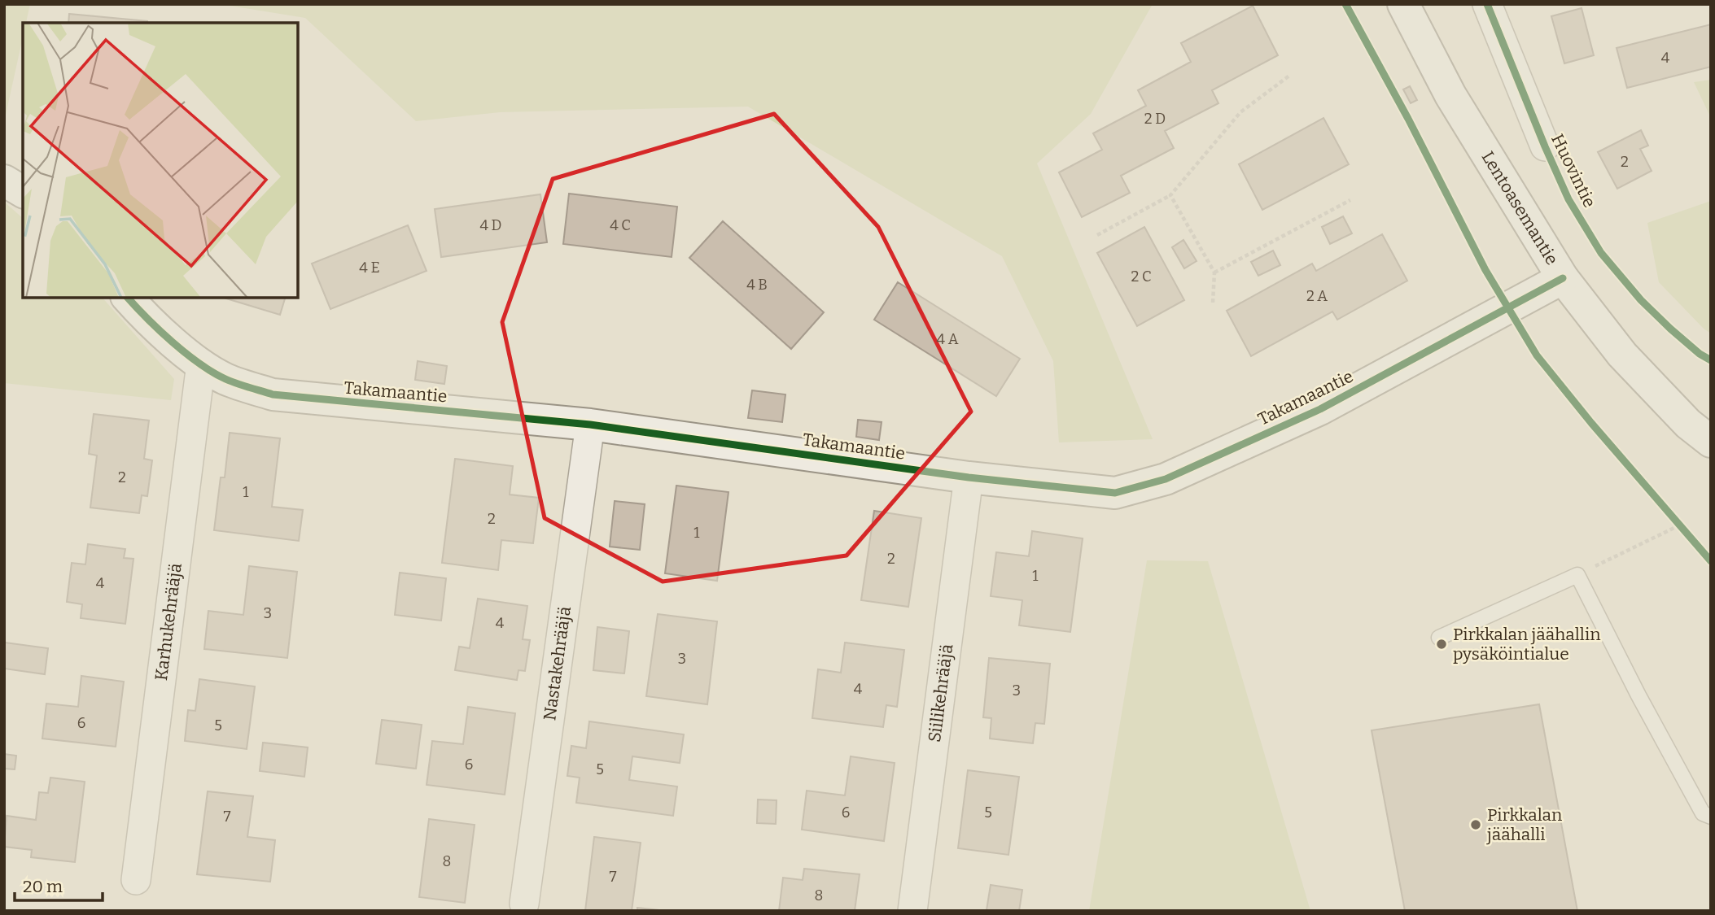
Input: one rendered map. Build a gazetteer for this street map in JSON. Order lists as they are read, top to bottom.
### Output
{
  "streets": {
    "street": [
      "Huovintie",
      "Lentoasemantie",
      "Takamaantie",
      "Karhukehrääjä",
      "Nastakehrääjä",
      "Siilikehrääjä"
    ]
  },
  "crossings": [
    ["Lentoasemantie", "Takamaantie"],
    ["Takamaantie", "Karhukehrääjä"],
    ["Takamaantie", "Nastakehrääjä"],
    ["Takamaantie", "Siilikehrääjä"]
  ],
  "places": ["Pirkkalan jäähallin pysäköintialue", "Pirkkalan jäähalli"],
  "house_numbers": [
    "4",
    "2 D",
    "2",
    "4 D",
    "4 C",
    "4 E",
    "2 C",
    "4 B",
    "2 A",
    "4 A",
    "2",
    "1",
    "2",
    "1",
    "2",
    "1",
    "4",
    "3",
    "4",
    "3",
    "4",
    "3",
    "6",
    "5",
    "6",
    "5",
    "6",
    "5",
    "7",
    "8",
    "7",
    "8"
  ],
  "scale_bar": "20 m"
}
